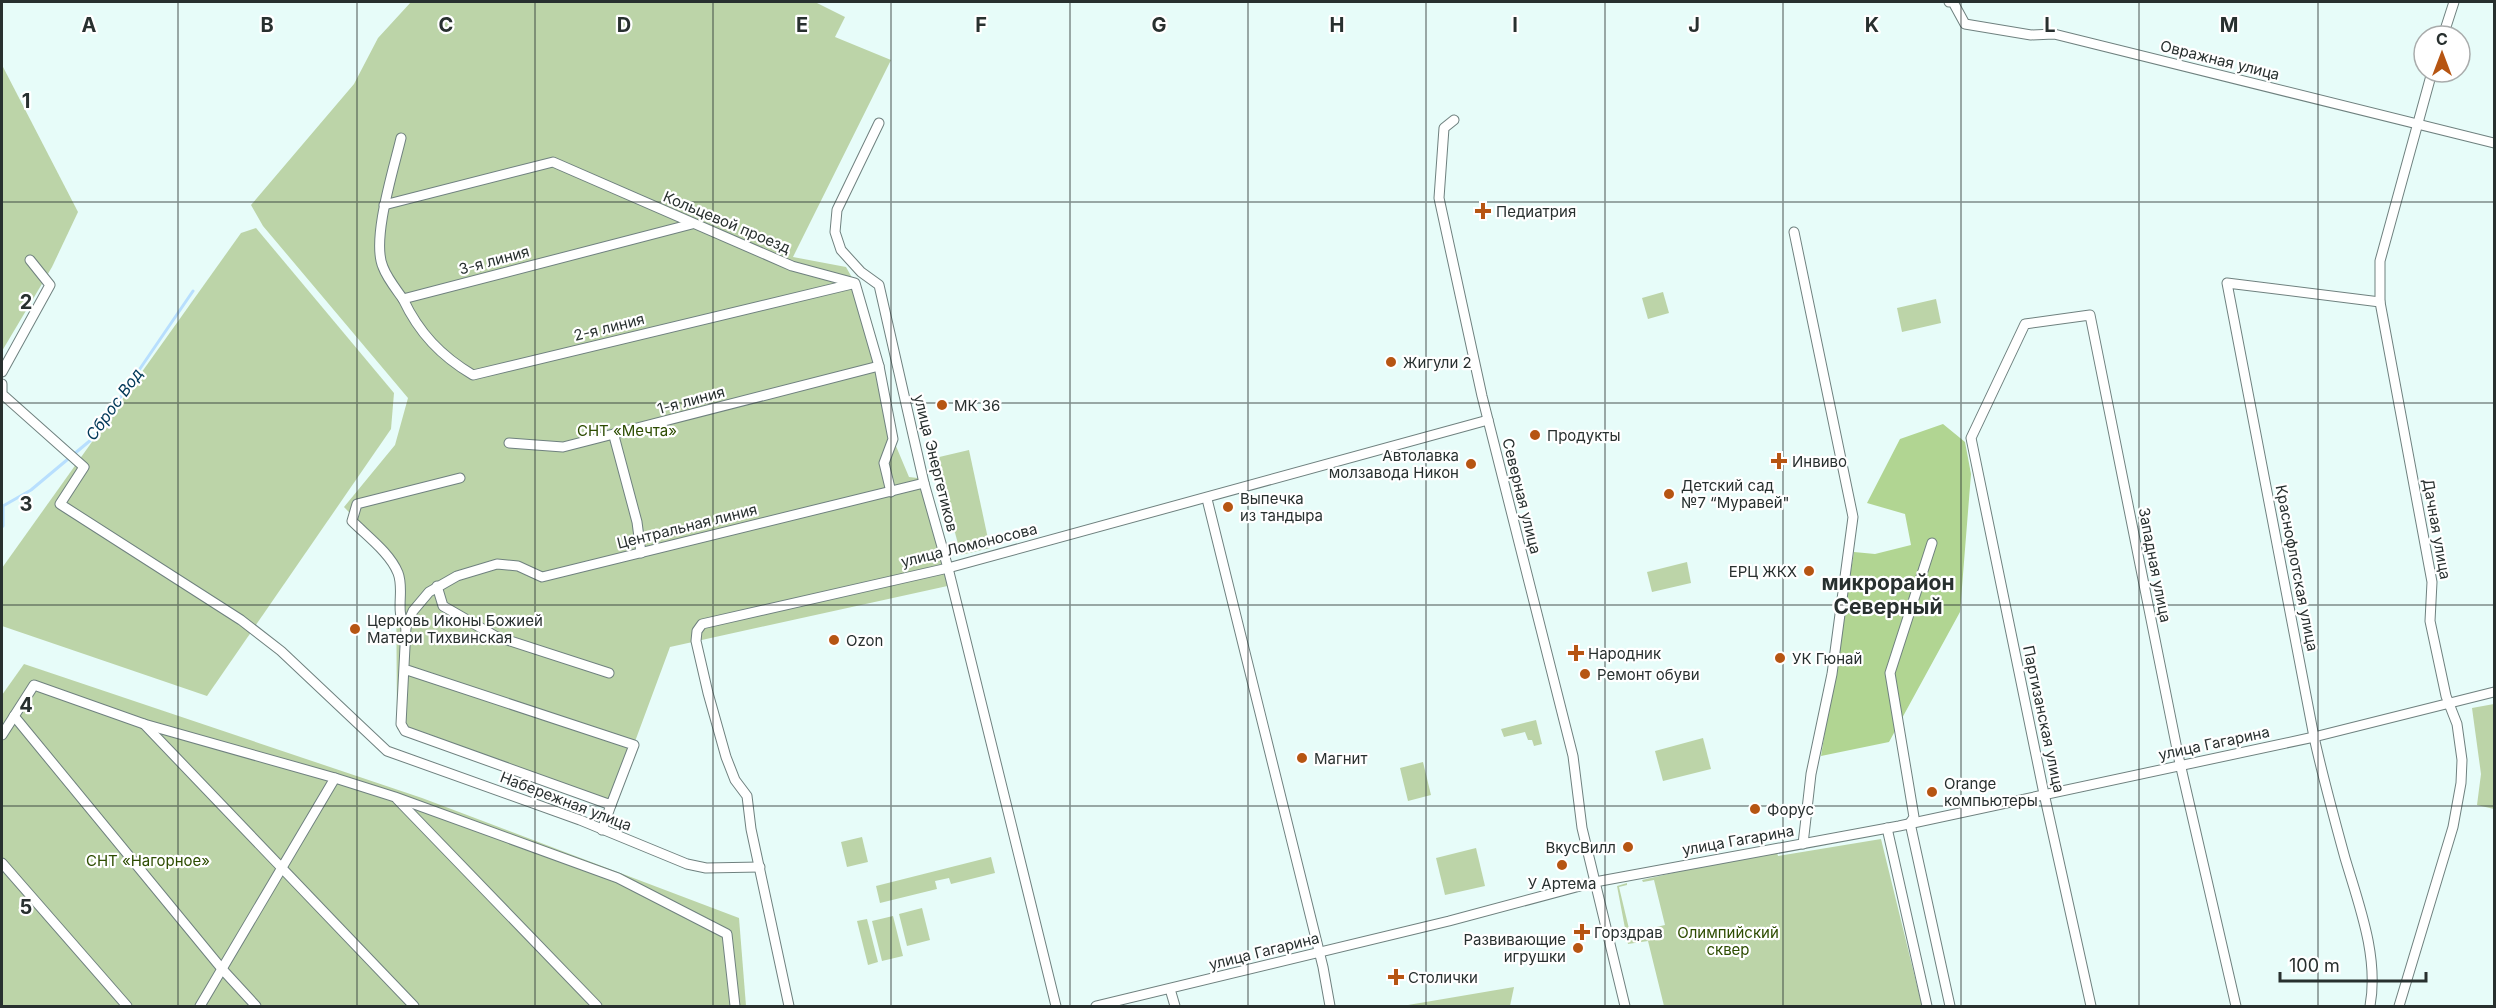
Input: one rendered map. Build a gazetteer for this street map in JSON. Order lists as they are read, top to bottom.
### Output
{
  "streets": {
    "street": [
      "Овражная улица",
      "Кольцевой проезд",
      "3-я линия",
      "2-я линия",
      "1-я линия",
      "улица Энергетиков",
      "Северная улица",
      "Центральная линия",
      "Дачная улица",
      "улица Ломоносова",
      "Западная улица",
      "Краснофлотская улица",
      "Партизанская улица",
      "улица Гагарина",
      "Набережная улица"
    ]
  },
  "crossings": [
    ["Овражная улица", "Дачная улица"],
    ["Кольцевой проезд", "3-я линия"],
    ["Кольцевой проезд", "2-я линия"],
    ["3-я линия", "2-я линия"],
    ["улица Энергетиков", "Центральная линия"],
    ["улица Энергетиков", "улица Ломоносова"],
    ["Северная улица", "улица Ломоносова"],
    ["Северная улица", "улица Гагарина"],
    ["Дачная улица", "Краснофлотская улица"],
    ["Дачная улица", "улица Гагарина"],
    ["улица Ломоносова", "Набережная улица"],
    ["Западная улица", "Партизанская улица"],
    ["Западная улица", "улица Гагарина"],
    ["Краснофлотская улица", "улица Гагарина"],
    ["Партизанская улица", "улица Гагарина"]
  ],
  "districts": ["микрорайон Северный"],
  "water": ["Сброс Вод"],
  "parks": ["СНТ «Мечта»", "СНТ «Нагорное»", "Олимпийский сквер"],
  "places": {
    "health": [
      "Педиатрия",
      "Инвиво",
      "Народник",
      "Горздрав",
      "Столички"
    ],
    "other": [
      "Жигули 2",
      "МК 36",
      "Продукты",
      "Автолавка молзавода Никон",
      "Детский сад №7 “Муравей\"",
      "Выпечка из тандыра",
      "ЕРЦ ЖКХ",
      "Церковь Иконы Божией Матери Тихвинская",
      "Ozon",
      "УК Гюнай",
      "Ремонт обуви",
      "Магнит",
      "Orange компьютеры",
      "Форус",
      "ВкусВилл",
      "У Артема",
      "Развивающие игрушки"
    ]
  },
  "scale_bar": "100 m",
  "north": "top",
  "grid": {
    "columns": [
      "A",
      "B",
      "C",
      "D",
      "E",
      "F",
      "G",
      "H",
      "I",
      "J",
      "K",
      "L",
      "M"
    ],
    "rows": [
      "1",
      "2",
      "3",
      "4",
      "5"
    ]
  }
}
